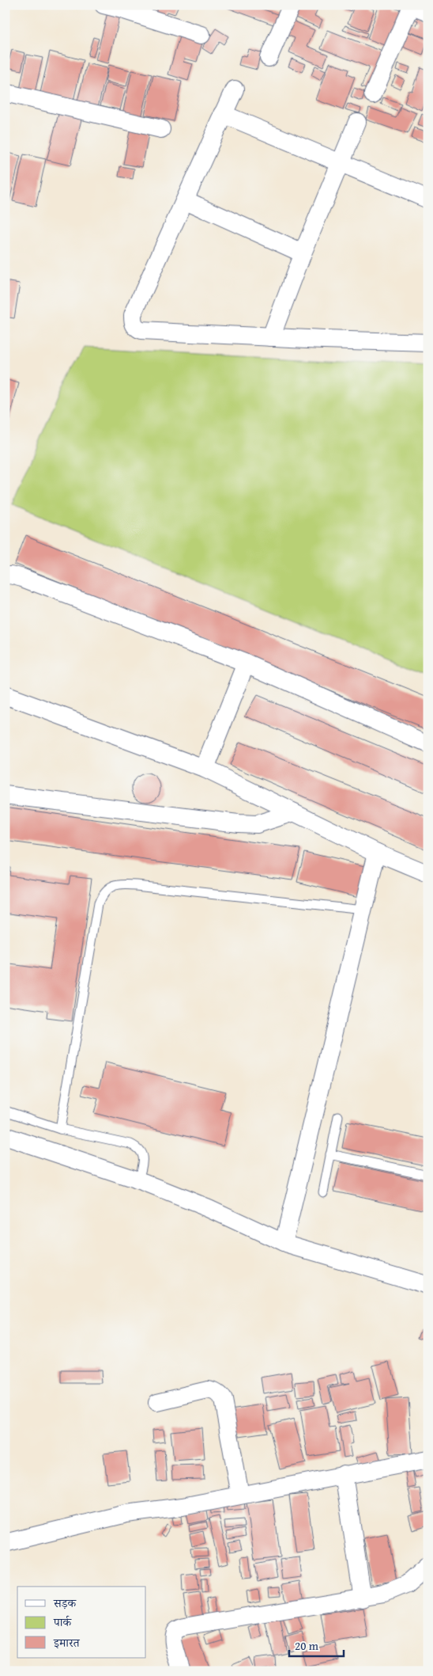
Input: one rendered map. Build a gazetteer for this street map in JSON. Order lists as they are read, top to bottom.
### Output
{
  "legend": ["सड़क", "पार्क", "इमारत"],
  "scale_bar": "20 m"
}
